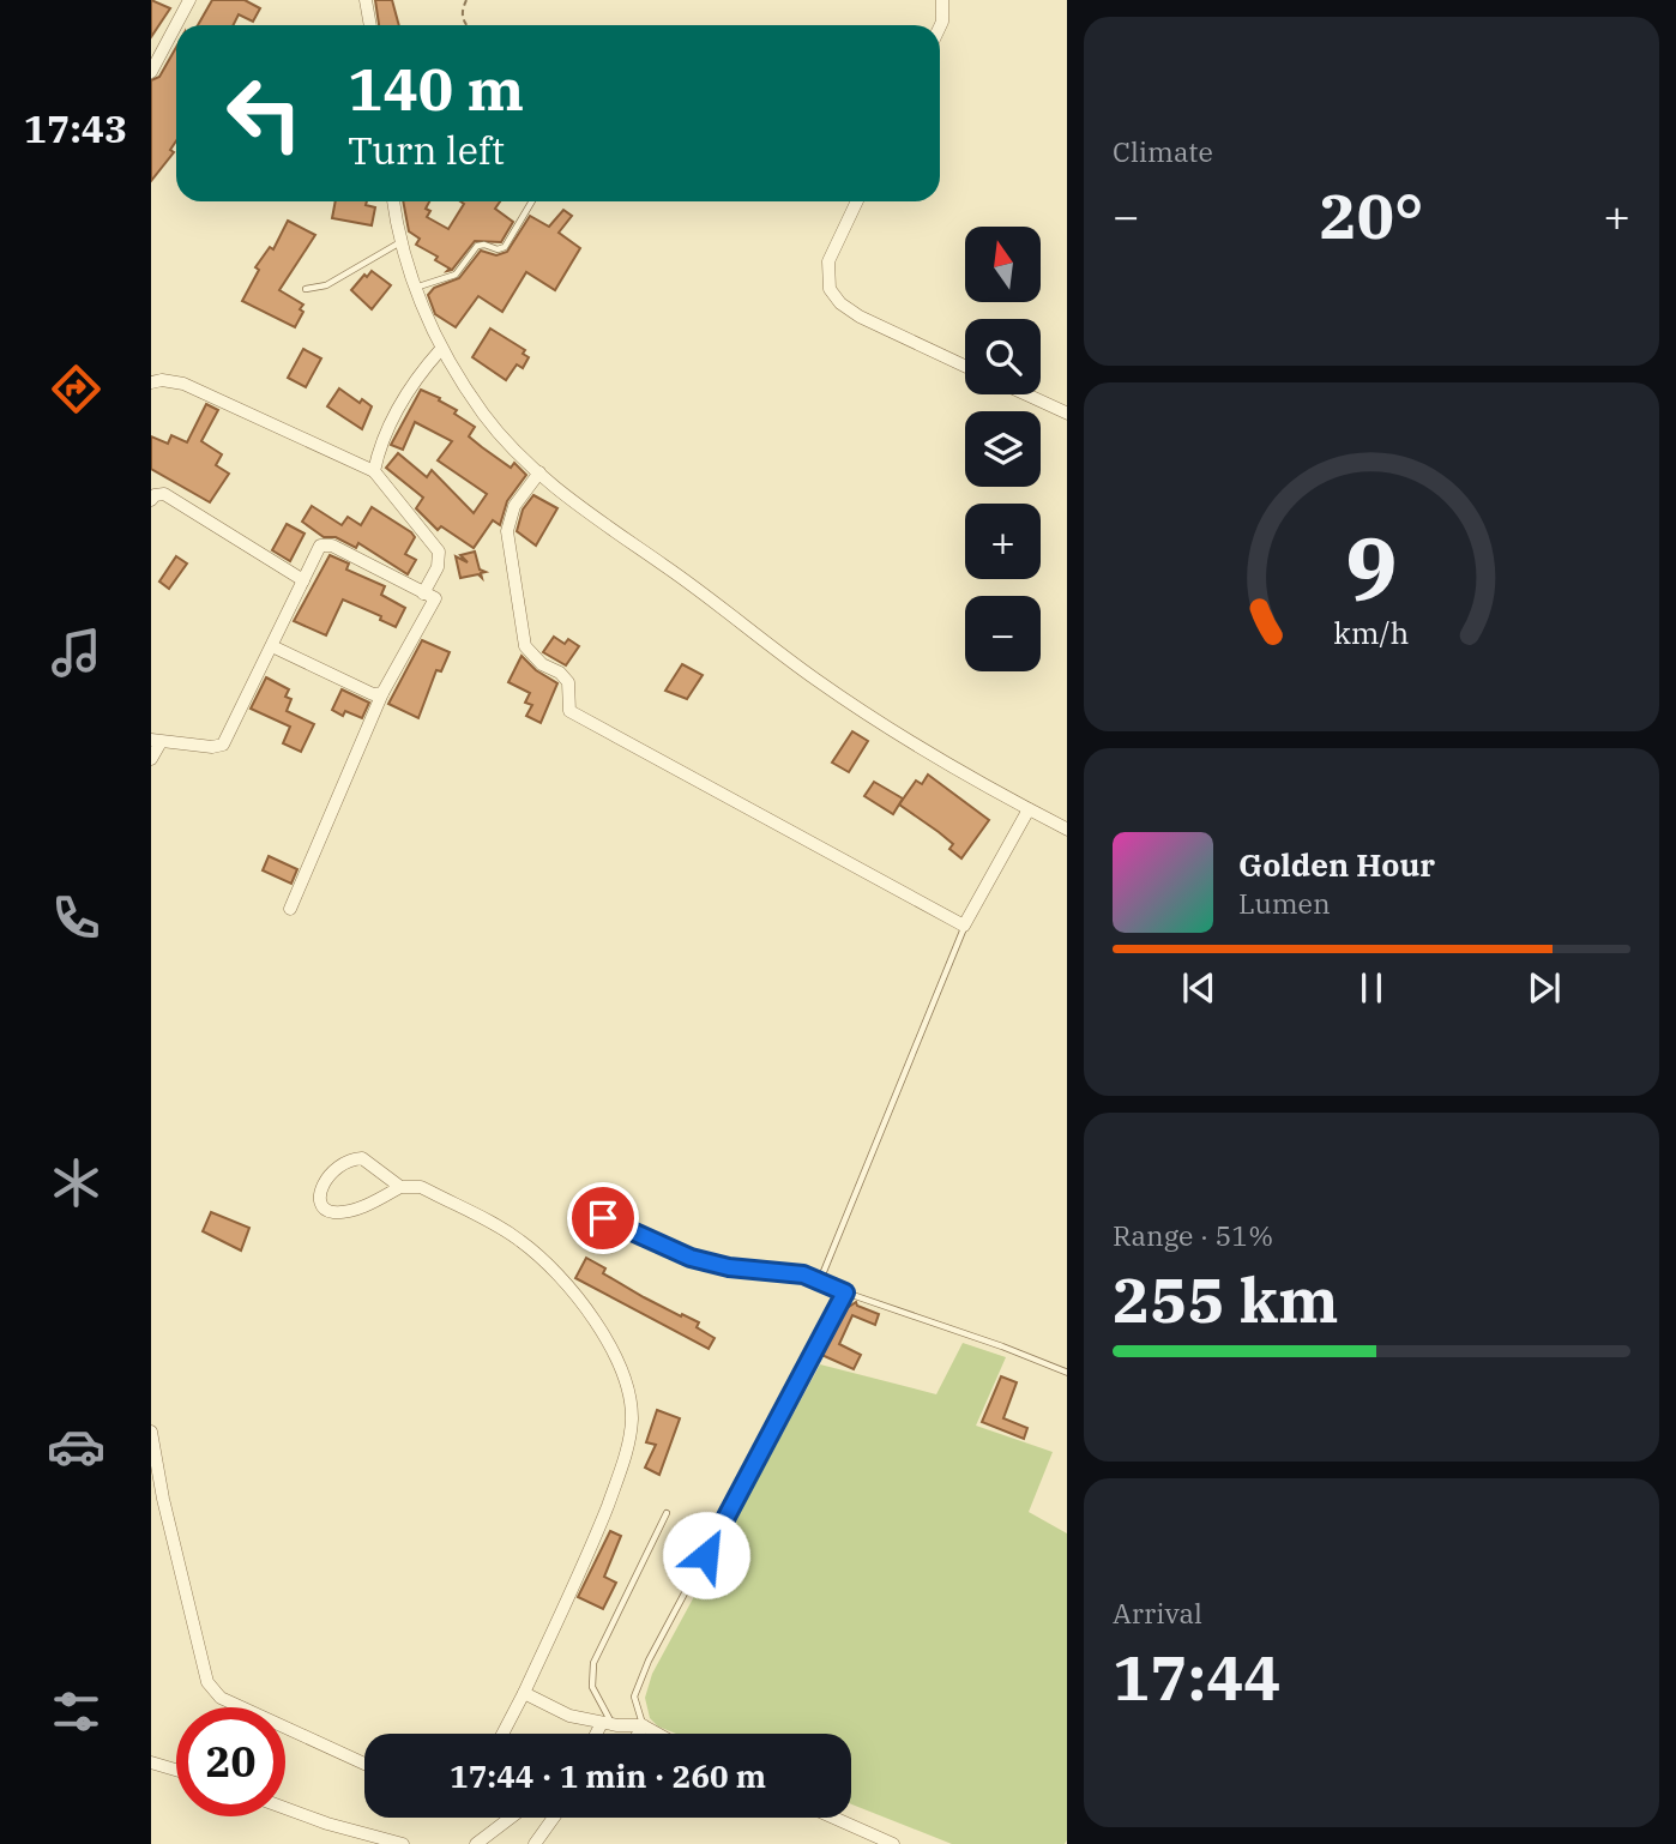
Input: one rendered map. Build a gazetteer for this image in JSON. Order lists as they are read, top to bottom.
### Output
{
  "north": "top",
  "page": {
    "tabs": "17:43",
    "tile": [
      "Climate",
      ["Range · 51%", "255 km"],
      ["Arrival", "17:44"]
    ],
    "turn": ["140 m", "Turn left"],
    "heat": ["−", "20°", "+"],
    "map_buttons": ["+", "−"],
    "song": ["Golden Hour", "Lumen"],
    "limit": "20",
    "trip": "17:44 · 1 min · 260 m",
    "gauge": ["9", "km/h"]
  }
}
